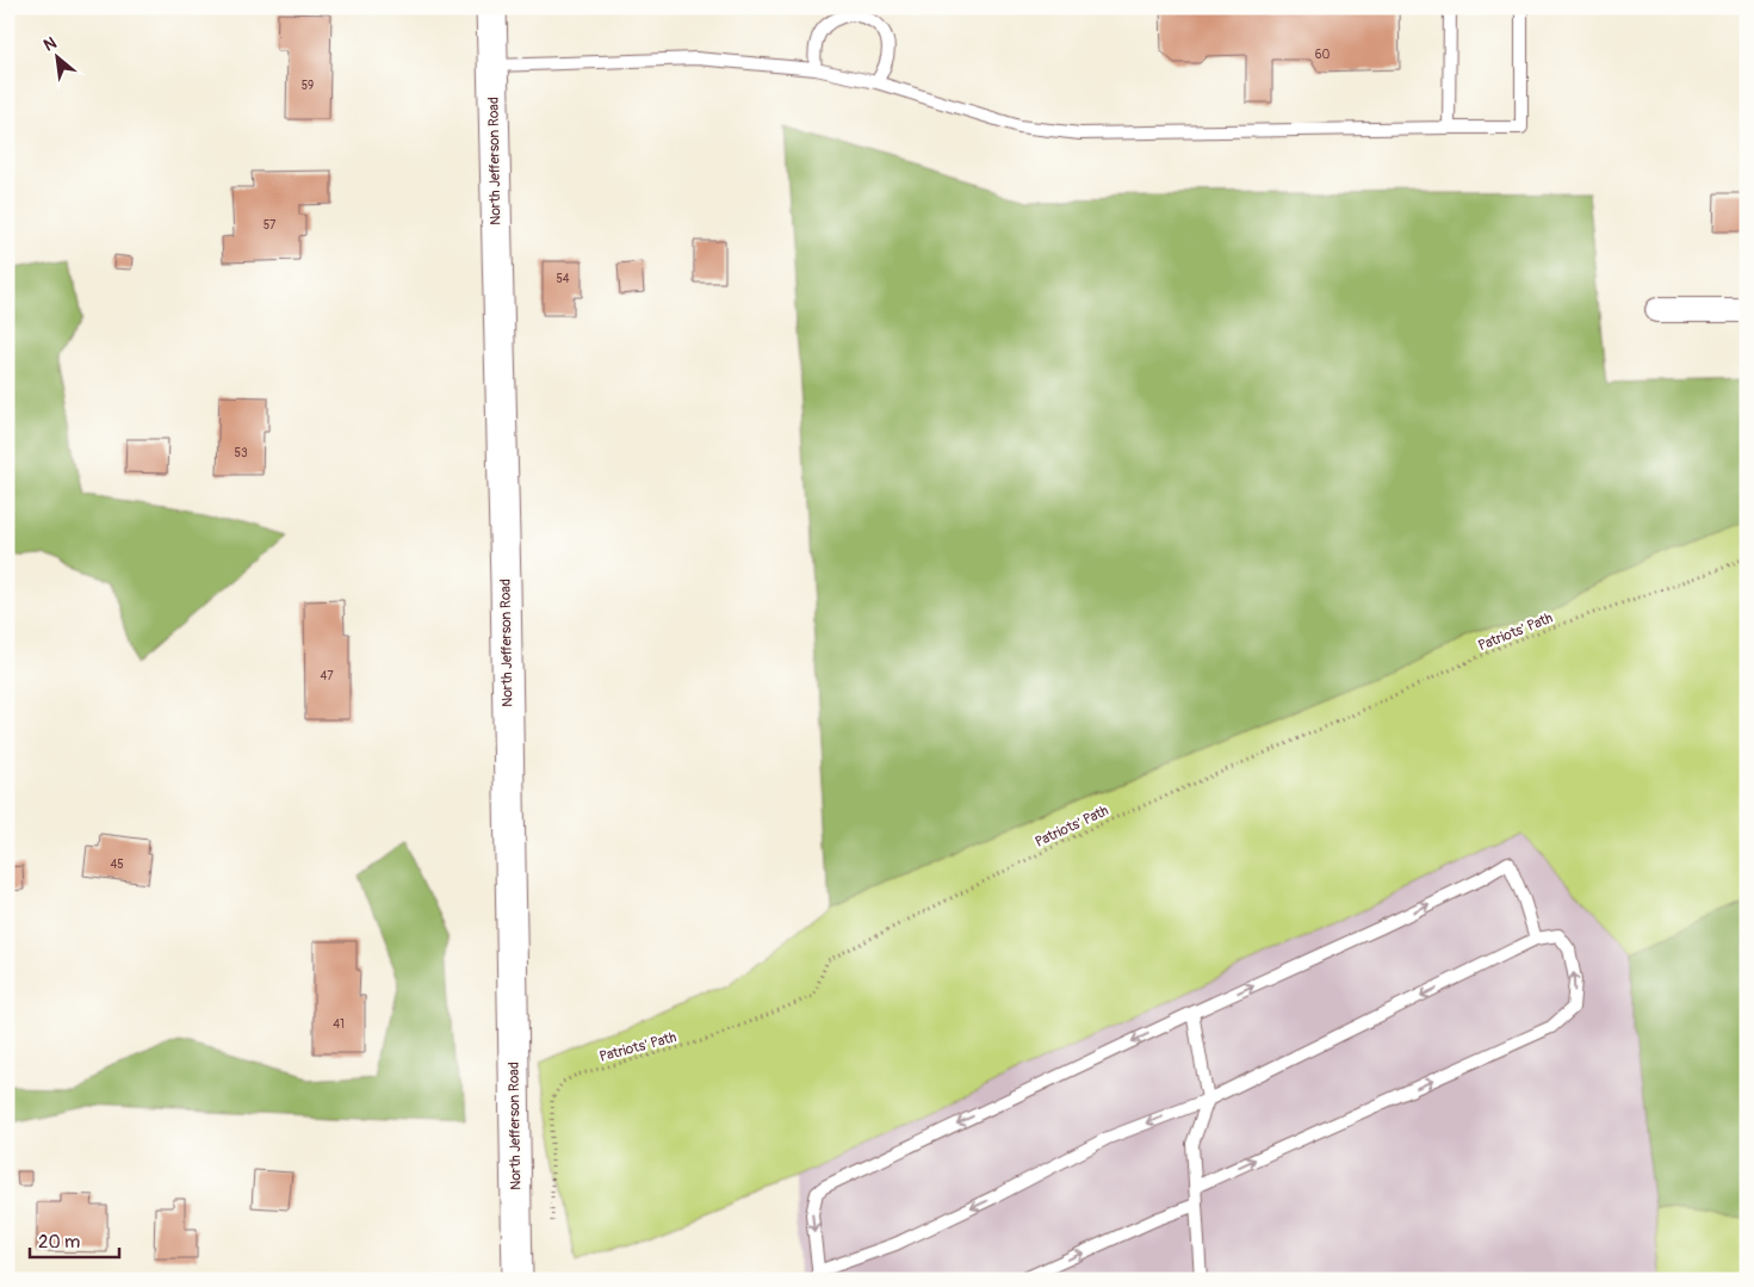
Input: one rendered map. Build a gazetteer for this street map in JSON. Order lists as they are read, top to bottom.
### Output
{
  "streets": {
    "street": ["North Jefferson Road"],
    "path": ["Patriots' Path"]
  },
  "house_numbers": [
    "60",
    "59",
    "57",
    "54",
    "53",
    "47",
    "45",
    "41"
  ],
  "scale_bar": "20 m",
  "north": "top left"
}
